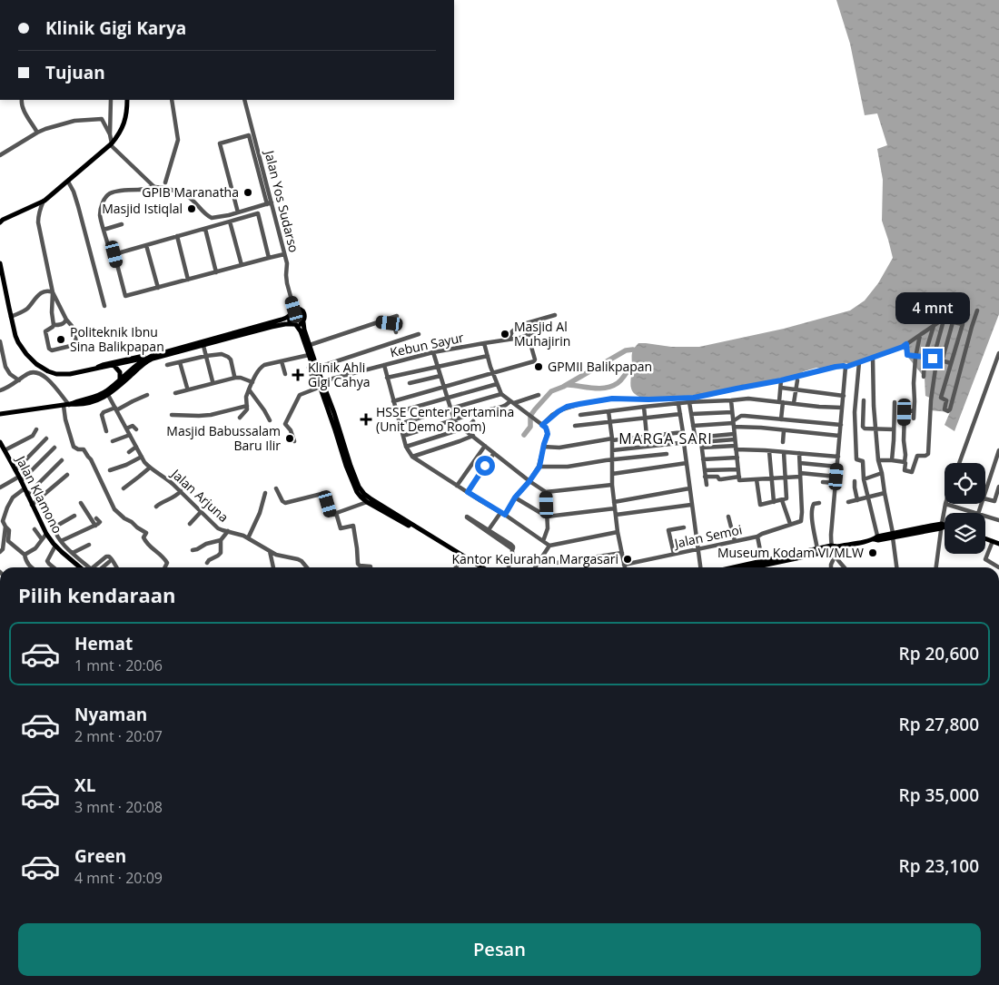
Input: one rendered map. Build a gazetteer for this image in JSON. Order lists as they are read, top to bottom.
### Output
{
  "streets": {
    "main road": ["Jalan Klamono"],
    "street": [
      "Jalan Yos Sudarso",
      "Kebun Sayur",
      "Jalan Arjuna",
      "Jalan Semoi"
    ]
  },
  "districts": ["MARGA SARI"],
  "places": {
    "other": [
      "GPIB Maranatha",
      "Masjid Istiqlal",
      "Masjid Al Muhajirin",
      "Politeknik Ibnu Sina Balikpapan",
      "GPMII Balikpapan",
      "Masjid Babussalam Baru Ilir",
      "Museum Kodam VI/MLW",
      "Kantor Kelurahan Margasari"
    ],
    "health": ["Klinik Ahli Gigi Cahya", "HSSE Center Pertamina (Unit Demo Room)"]
  },
  "page": {
    "banner": ["Klinik Gigi Karya", "Tujuan"],
    "bubble": "4 mnt",
    "heading": "Pilih kendaraan",
    "list": [
      {
        "name": "Hemat",
        "note": "1 mnt · 20:06",
        "value": "Rp 20,600"
      },
      {
        "name": "Nyaman",
        "note": "2 mnt · 20:07",
        "value": "Rp 27,800"
      },
      {
        "name": "XL",
        "note": "3 mnt · 20:08",
        "value": "Rp 35,000"
      },
      {
        "name": "Green",
        "note": "4 mnt · 20:09",
        "value": "Rp 23,100"
      }
    ],
    "buttons": "Pesan"
  }
}
